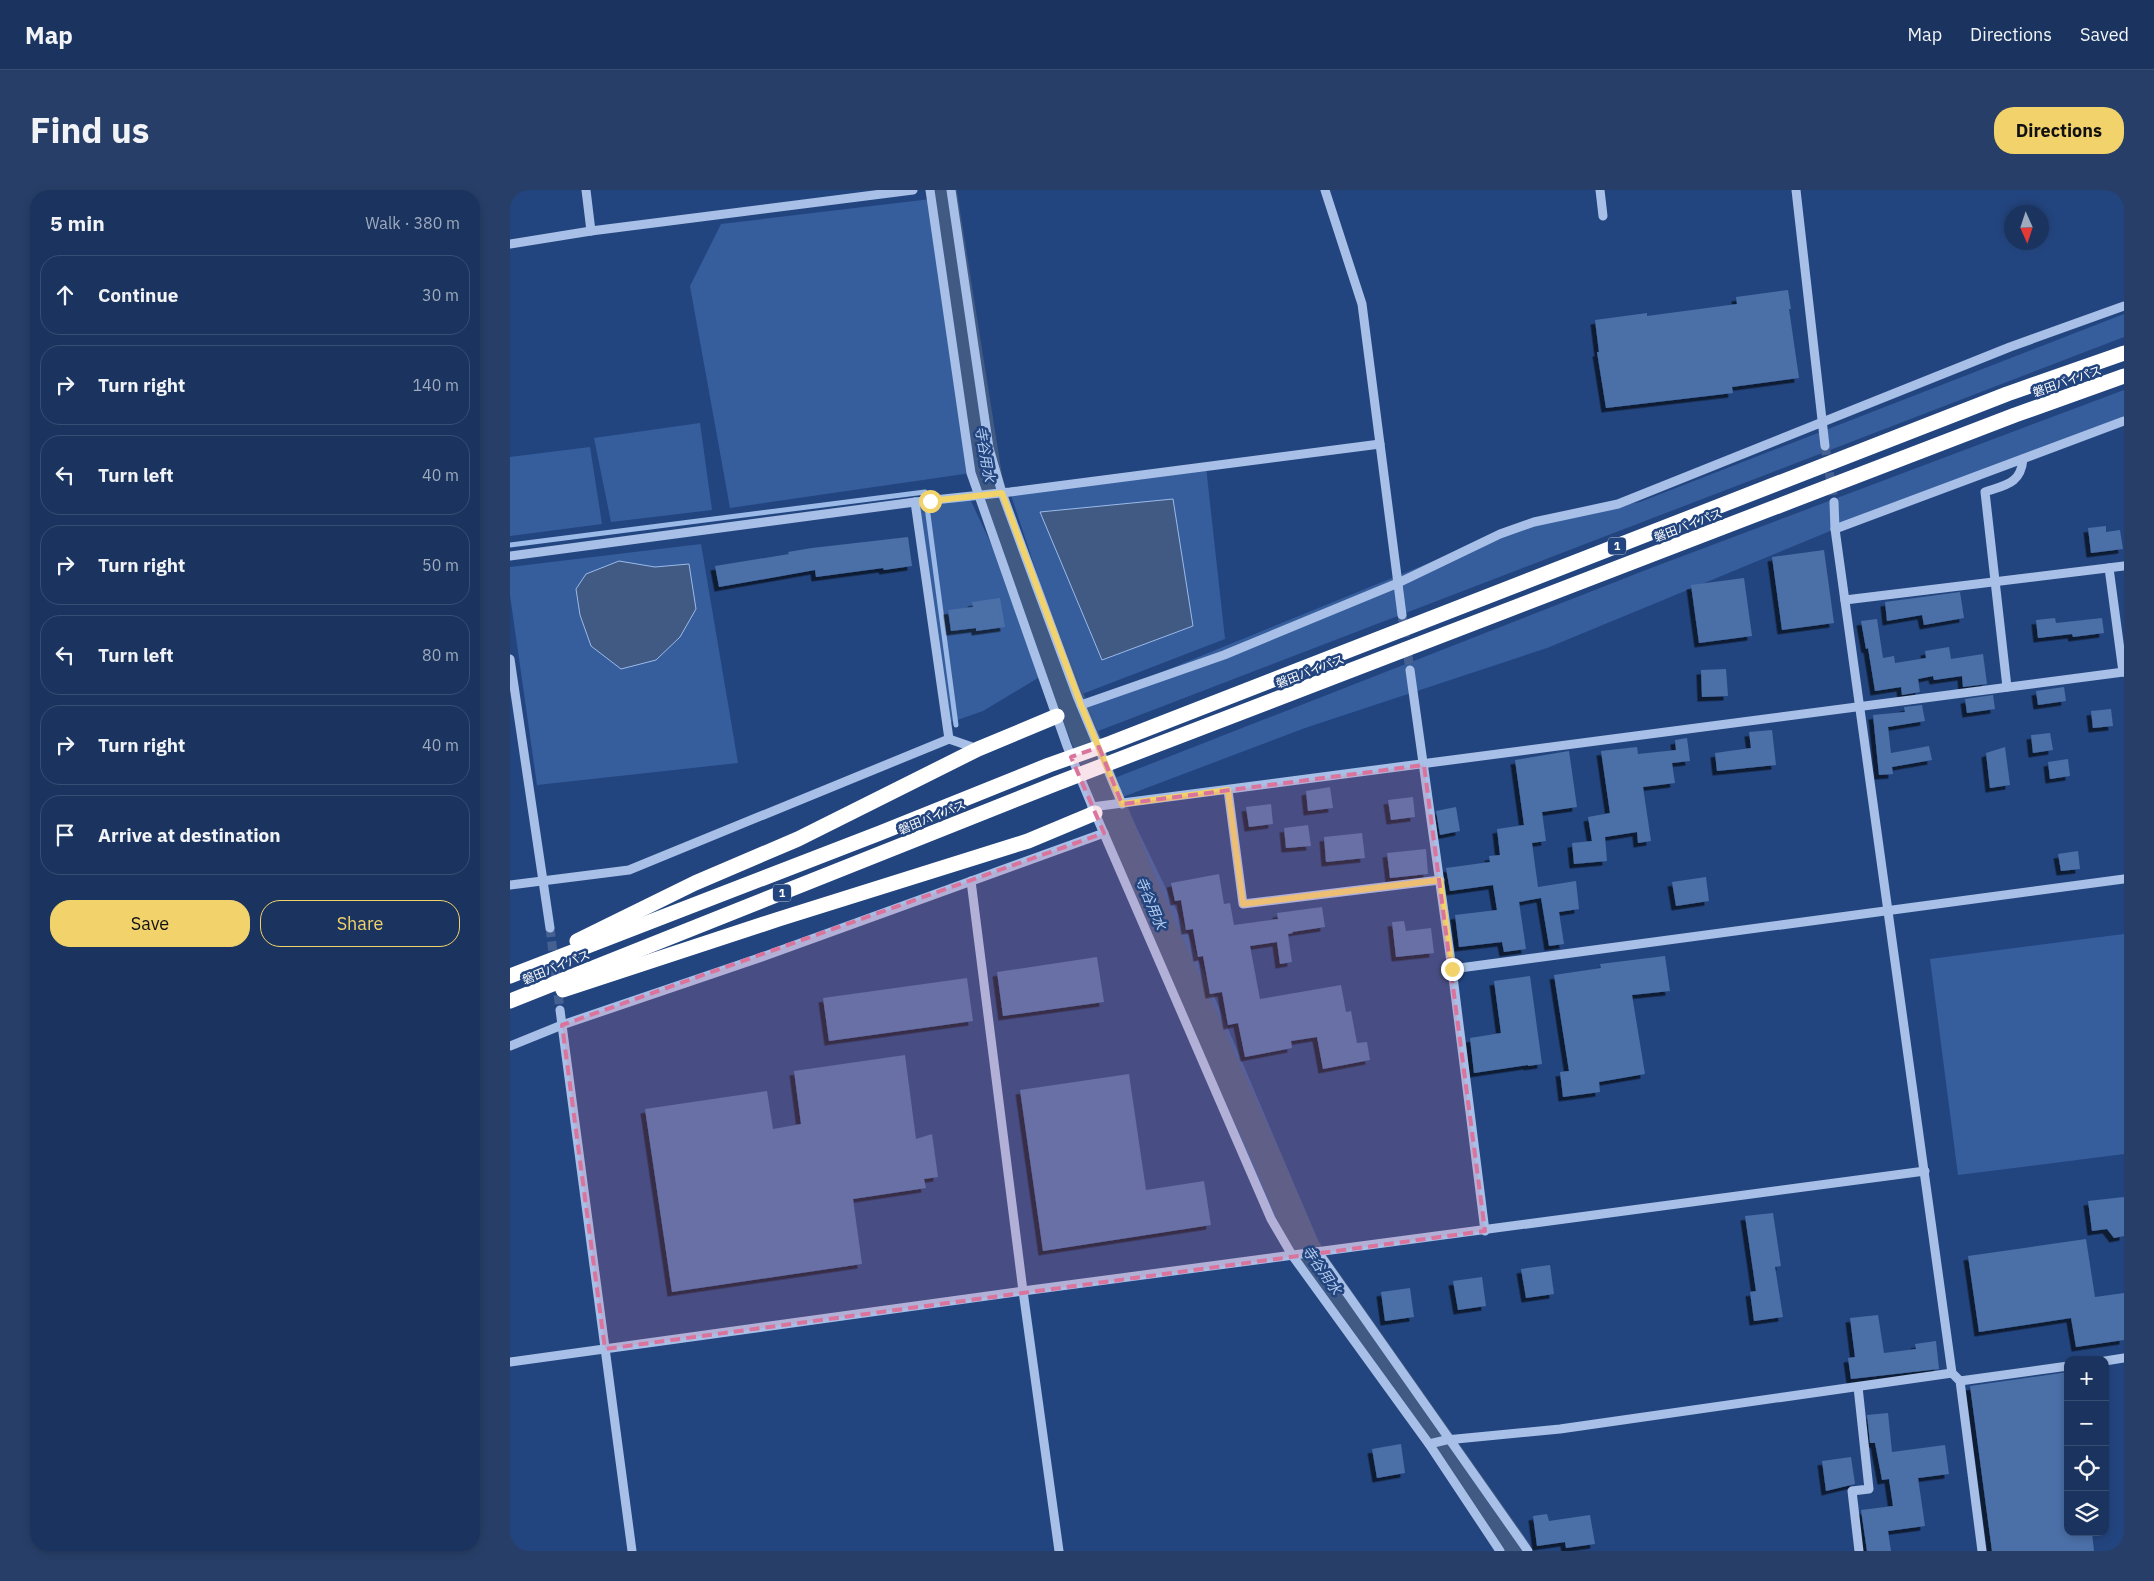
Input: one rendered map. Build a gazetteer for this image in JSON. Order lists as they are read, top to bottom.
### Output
{
  "streets": {
    "highway": ["磐田バイパス", "1"]
  },
  "water": ["寺谷用水"],
  "north": "bottom",
  "page": {
    "header": "Map",
    "nav": ["Map", "Directions", "Saved"],
    "title": "Find us",
    "buttons": [
      "Directions",
      ["Save", "Share"]
    ],
    "heading": ["5 min", "Walk · 380 m"],
    "list": [
      ["Continue", "30 m"],
      ["Turn right", "140 m"],
      ["Turn left", "40 m"],
      ["Turn right", "50 m"],
      ["Turn left", "80 m"],
      ["Turn right", "40 m"],
      "Arrive at destination"
    ],
    "map_buttons": ["+", "−"]
  }
}
